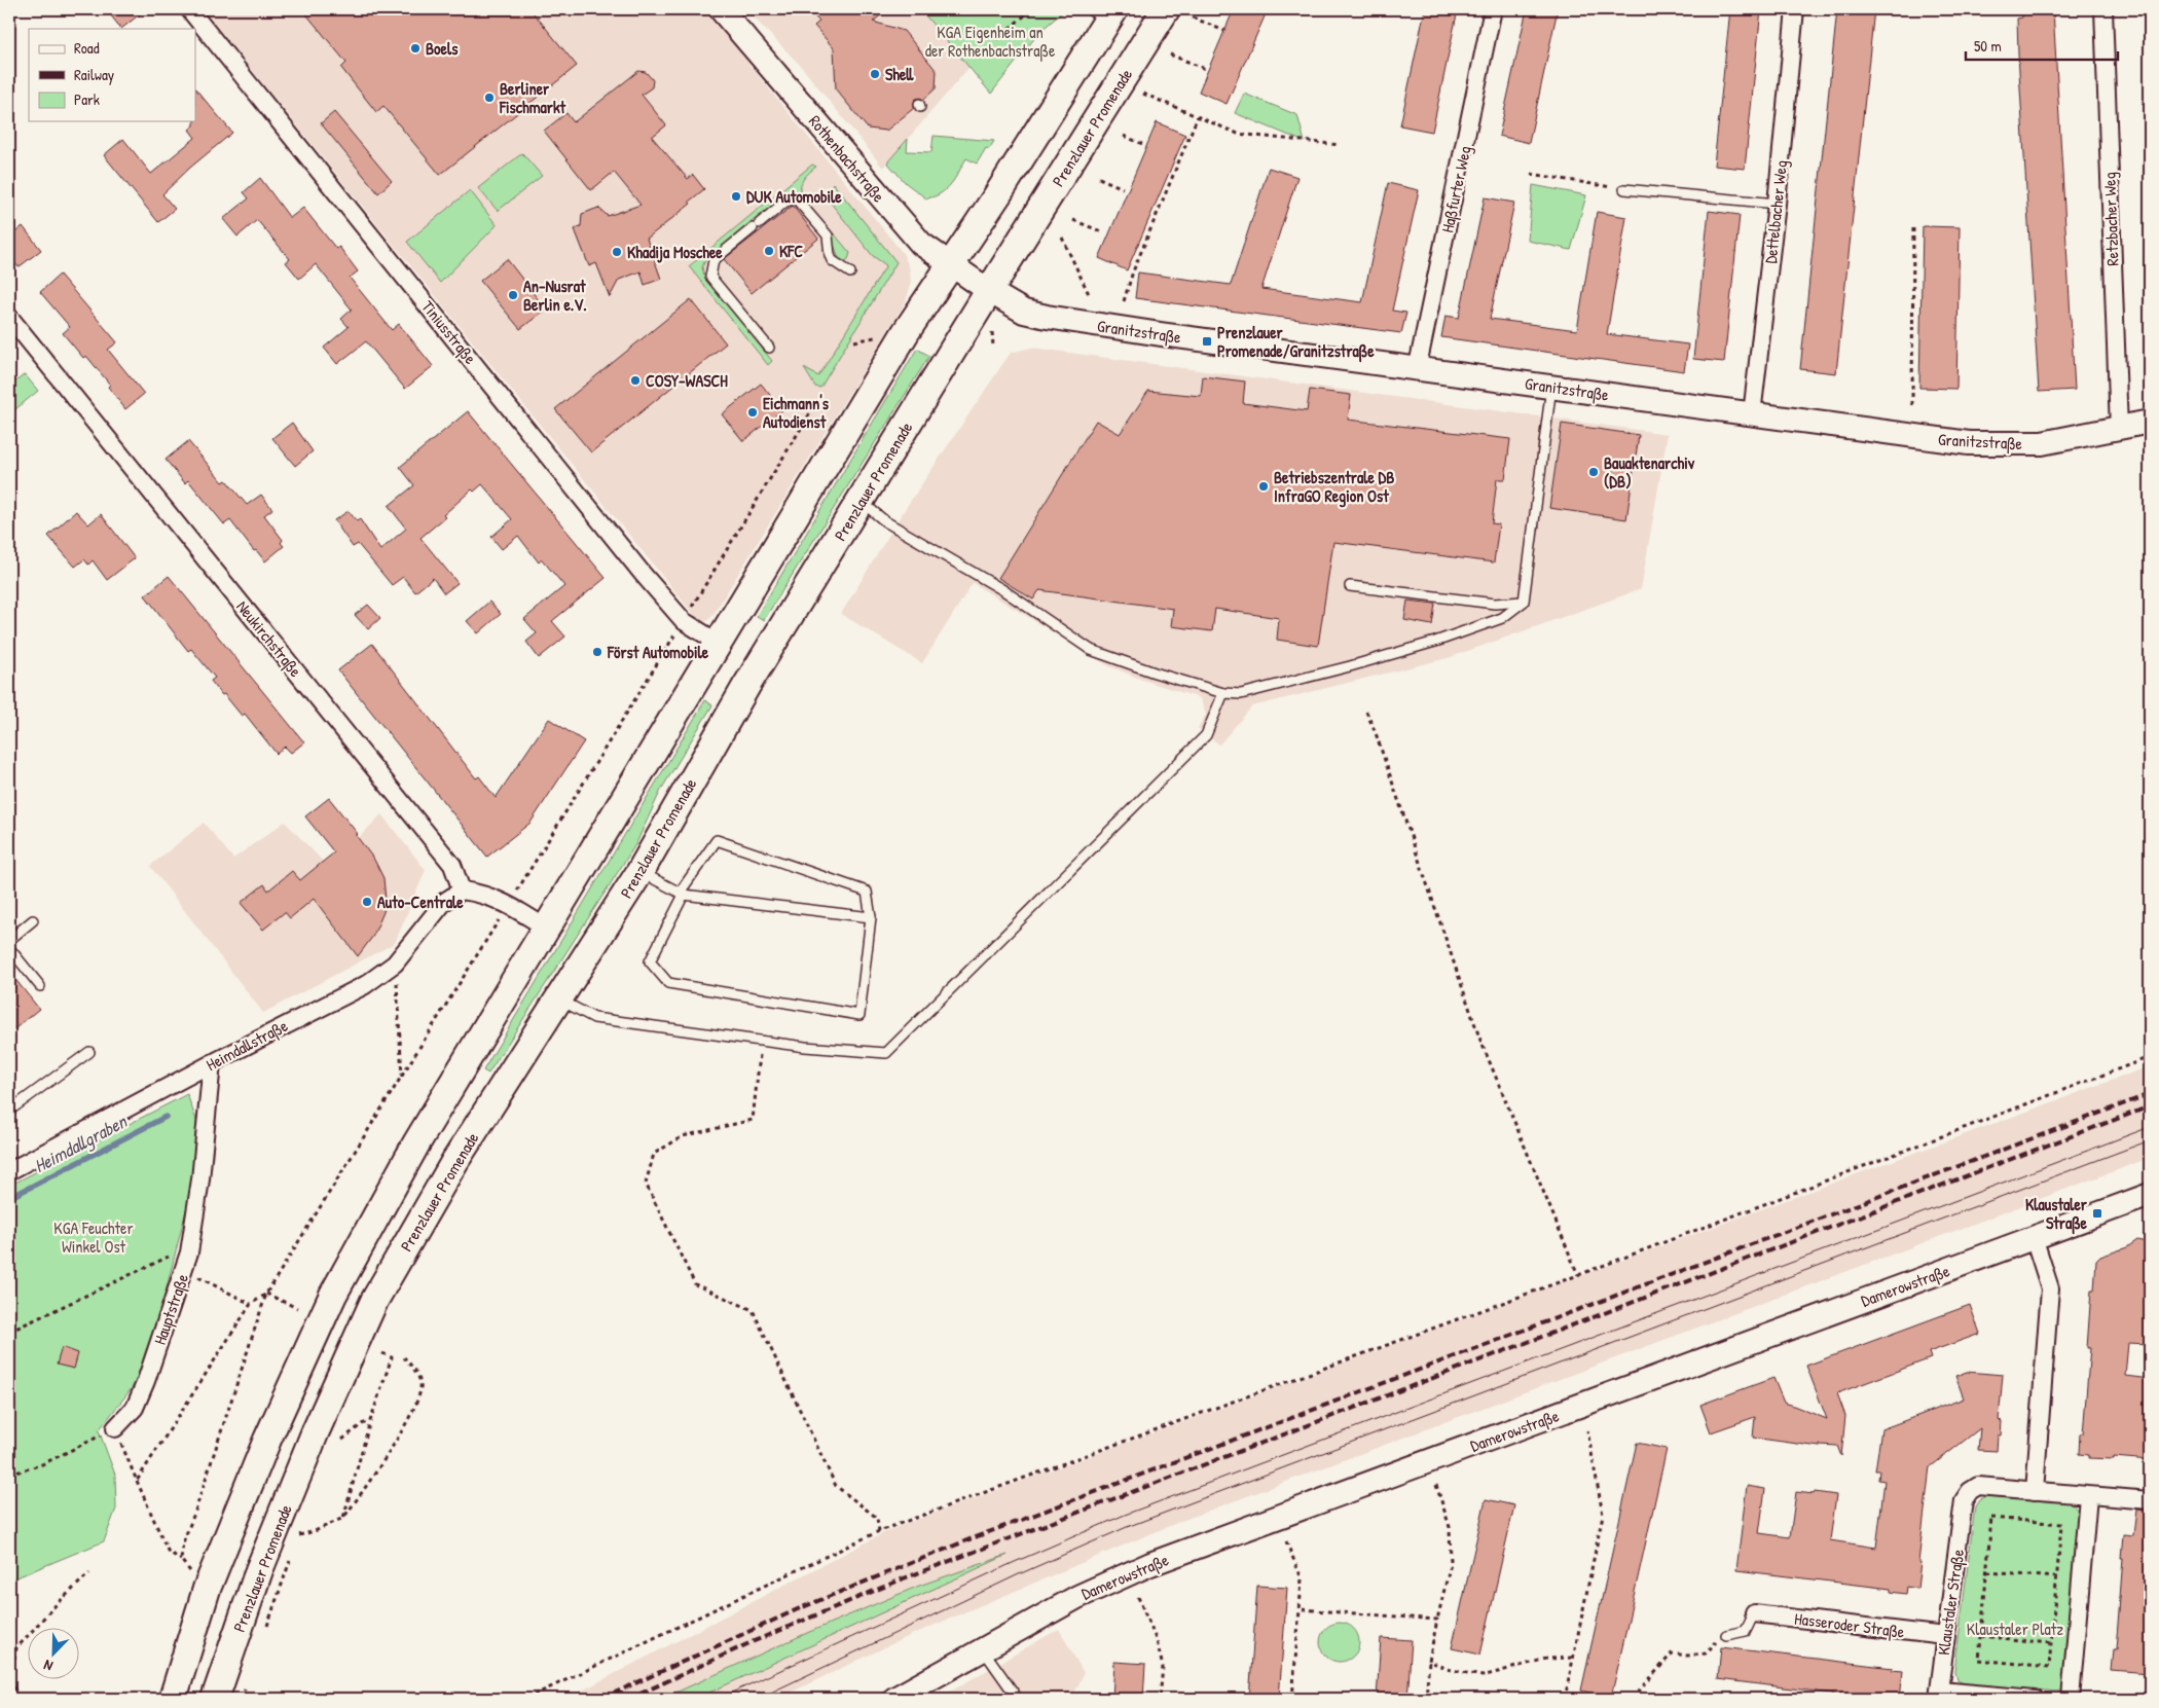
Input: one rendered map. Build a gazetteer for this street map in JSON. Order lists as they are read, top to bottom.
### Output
{
  "streets": {
    "main road": [
      "Prenzlauer Promenade",
      "Rothenbachstraße",
      "Granitzstraße",
      "Damerowstraße"
    ],
    "street": [
      "Haßfurter Weg",
      "Dettelbacher Weg",
      "Retzbacher Weg",
      "Tiniusstraße",
      "Neukirchstraße",
      "Heimdallstraße",
      "Hauptstraße",
      "Klaustaler Straße",
      "Hasseroder Straße"
    ]
  },
  "crossings": [
    ["Prenzlauer Promenade", "Rothenbachstraße"],
    ["Prenzlauer Promenade", "Granitzstraße"],
    ["Rothenbachstraße", "Granitzstraße"],
    ["Haßfurter Weg", "Granitzstraße"],
    ["Dettelbacher Weg", "Granitzstraße"],
    ["Retzbacher Weg", "Granitzstraße"],
    ["Neukirchstraße", "Heimdallstraße"],
    ["Heimdallstraße", "Hauptstraße"],
    ["Klaustaler Straße", "Hasseroder Straße"]
  ],
  "water": ["Heimdallgraben"],
  "parks": ["KGA Eigenheim an der Rothenbachstraße", "KGA Feuchter Winkel Ost", "Klaustaler Platz"],
  "places": {
    "other": [
      "Boels",
      "Shell",
      "Berliner Fischmarkt",
      "DUK Automobile",
      "KFC",
      "Khadija Moschee",
      "An-Nusrat Berlin e.V.",
      "COSY-WASCH",
      "Eichmann's Autodienst",
      "Bauaktenarchiv (DB)",
      "Betriebszentrale DB InfraGO Region Ost",
      "Först Automobile",
      "Auto-Centrale"
    ],
    "transit": ["Prenzlauer Promenade/Granitzstraße", "Klaustaler Straße"]
  },
  "legend": ["Road", "Railway", "Park"],
  "scale_bar": "50 m",
  "north": "bottom left"
}
